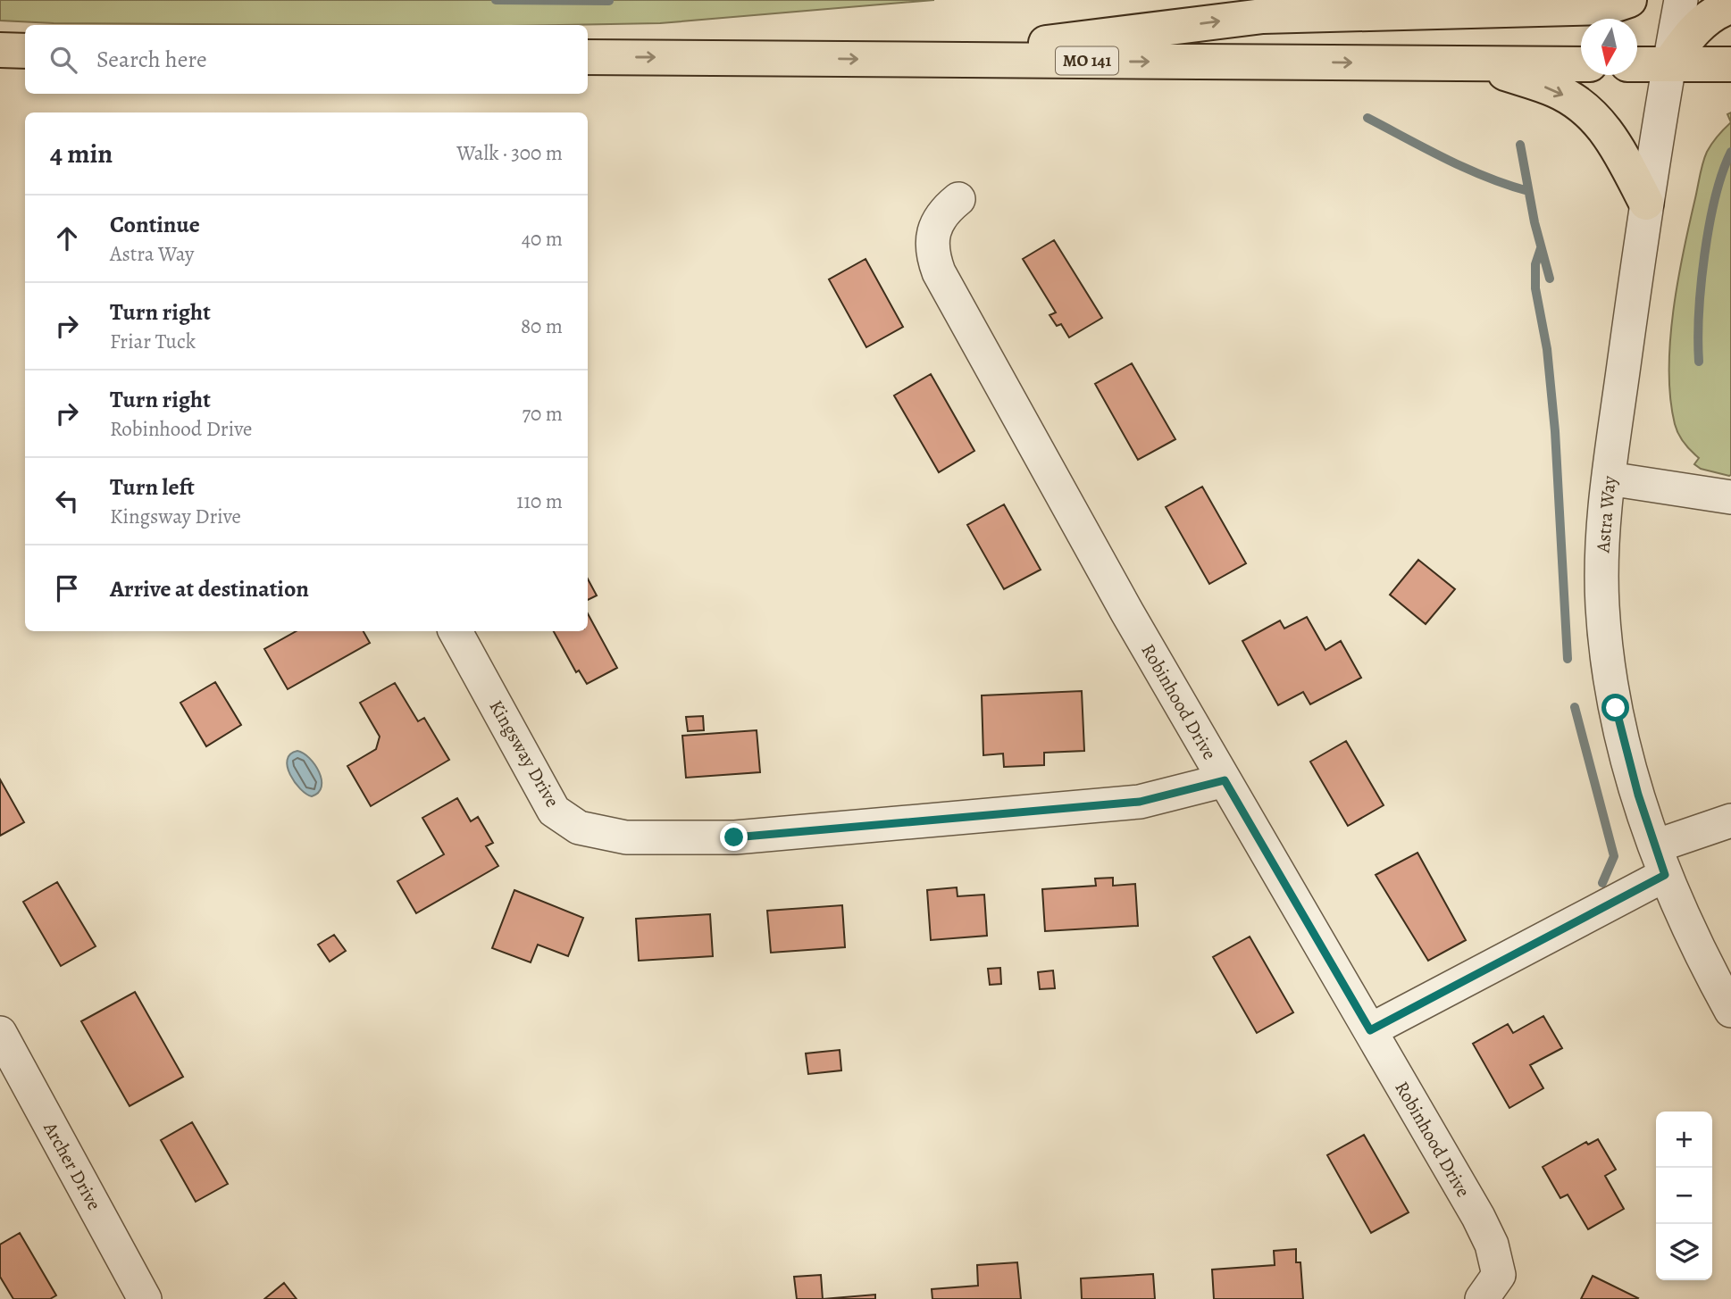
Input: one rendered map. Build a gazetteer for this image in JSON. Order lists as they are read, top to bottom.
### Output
{
  "streets": {
    "highway": ["MO 141"],
    "street": [
      "Astra Way",
      "Robinhood Drive",
      "Kingsway Drive",
      "Archer Drive"
    ]
  },
  "crossings": [
    ["Robinhood Drive", "Kingsway Drive"]
  ],
  "north": "bottom",
  "page": {
    "search": "Search here",
    "heading": ["4 min", "Walk · 300 m"],
    "list": [
      ["Continue", "Astra Way", "40 m"],
      ["Turn right", "Friar Tuck", "80 m"],
      ["Turn right", "Robinhood Drive", "70 m"],
      ["Turn left", "Kingsway Drive", "110 m"],
      "Arrive at destination"
    ],
    "map_buttons": ["+", "−"]
  }
}
